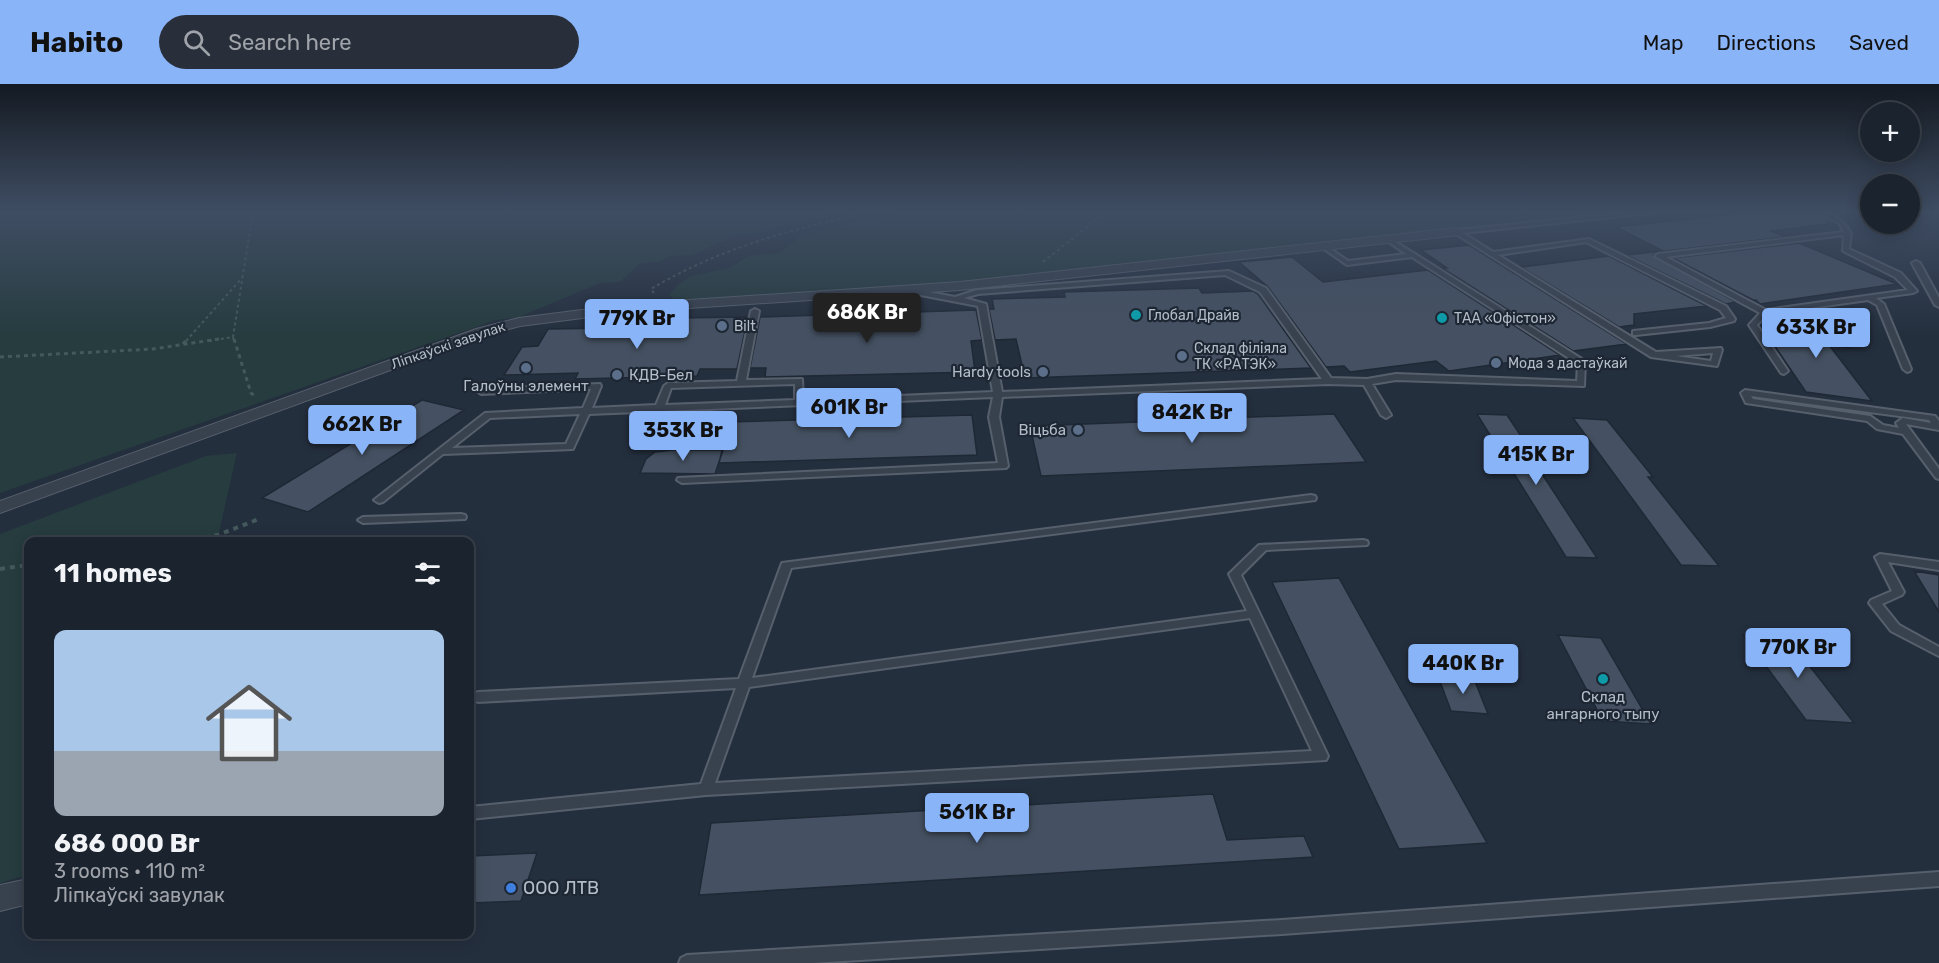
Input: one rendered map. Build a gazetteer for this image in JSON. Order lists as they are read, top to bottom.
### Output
{
  "streets": {
    "street": ["Ліпкаўскі завулак"]
  },
  "places": [
    "Глобал Драйв",
    "ТАА «Офістон»",
    "Bilt",
    "Склад філіяла ТК «РАТЭК»",
    "Мода з дастаўкай",
    "Галоўны элемент",
    "Hardy tools",
    "КДВ-Бел",
    "Віцьба",
    "Склад ангарного тыпу",
    "ООО ЛТВ"
  ],
  "page": {
    "header": "Habito",
    "search": "Search here",
    "nav": ["Map", "Directions", "Saved"],
    "map_buttons": ["+", "−"],
    "price": [
      "686K Br",
      "779K Br",
      "633K Br",
      "601K Br",
      "842K Br",
      "662K Br",
      "353K Br",
      "415K Br",
      "770K Br",
      "440K Br",
      "561K Br"
    ],
    "heading": "11 homes",
    "list": [
      {
        "name": "686 000 Br",
        "note": "3 rooms · 110 m² · Ліпкаўскі завулак"
      }
    ]
  }
}
